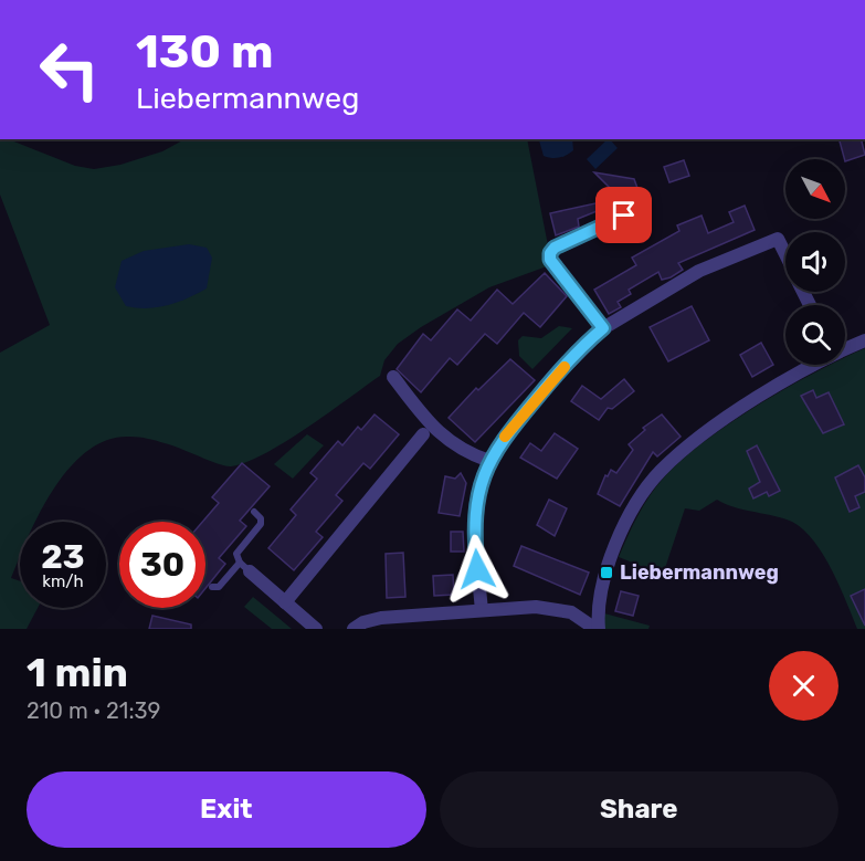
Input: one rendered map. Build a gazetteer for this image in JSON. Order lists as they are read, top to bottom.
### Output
{
  "places": {
    "transit": ["Liebermannweg"]
  },
  "north": "bottom right",
  "page": {
    "turn": ["130 m", "Liebermannweg"],
    "speed": "23 km/h",
    "limit": "30",
    "heading": ["1 min", "210 m · 21:39"],
    "buttons": ["Exit", "Share"]
  }
}
